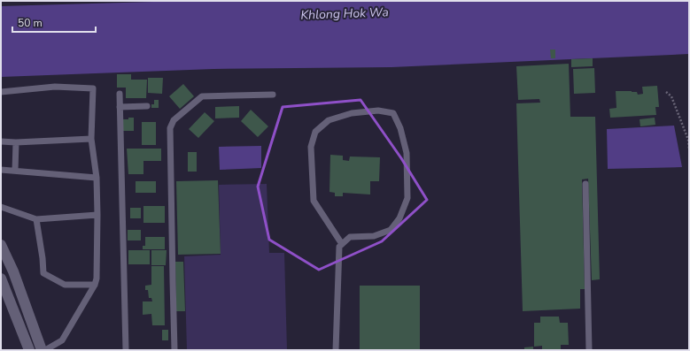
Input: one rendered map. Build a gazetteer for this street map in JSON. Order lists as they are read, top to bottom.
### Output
{
  "water": ["Khlong Hok Wa"],
  "scale_bar": "50 m"
}
